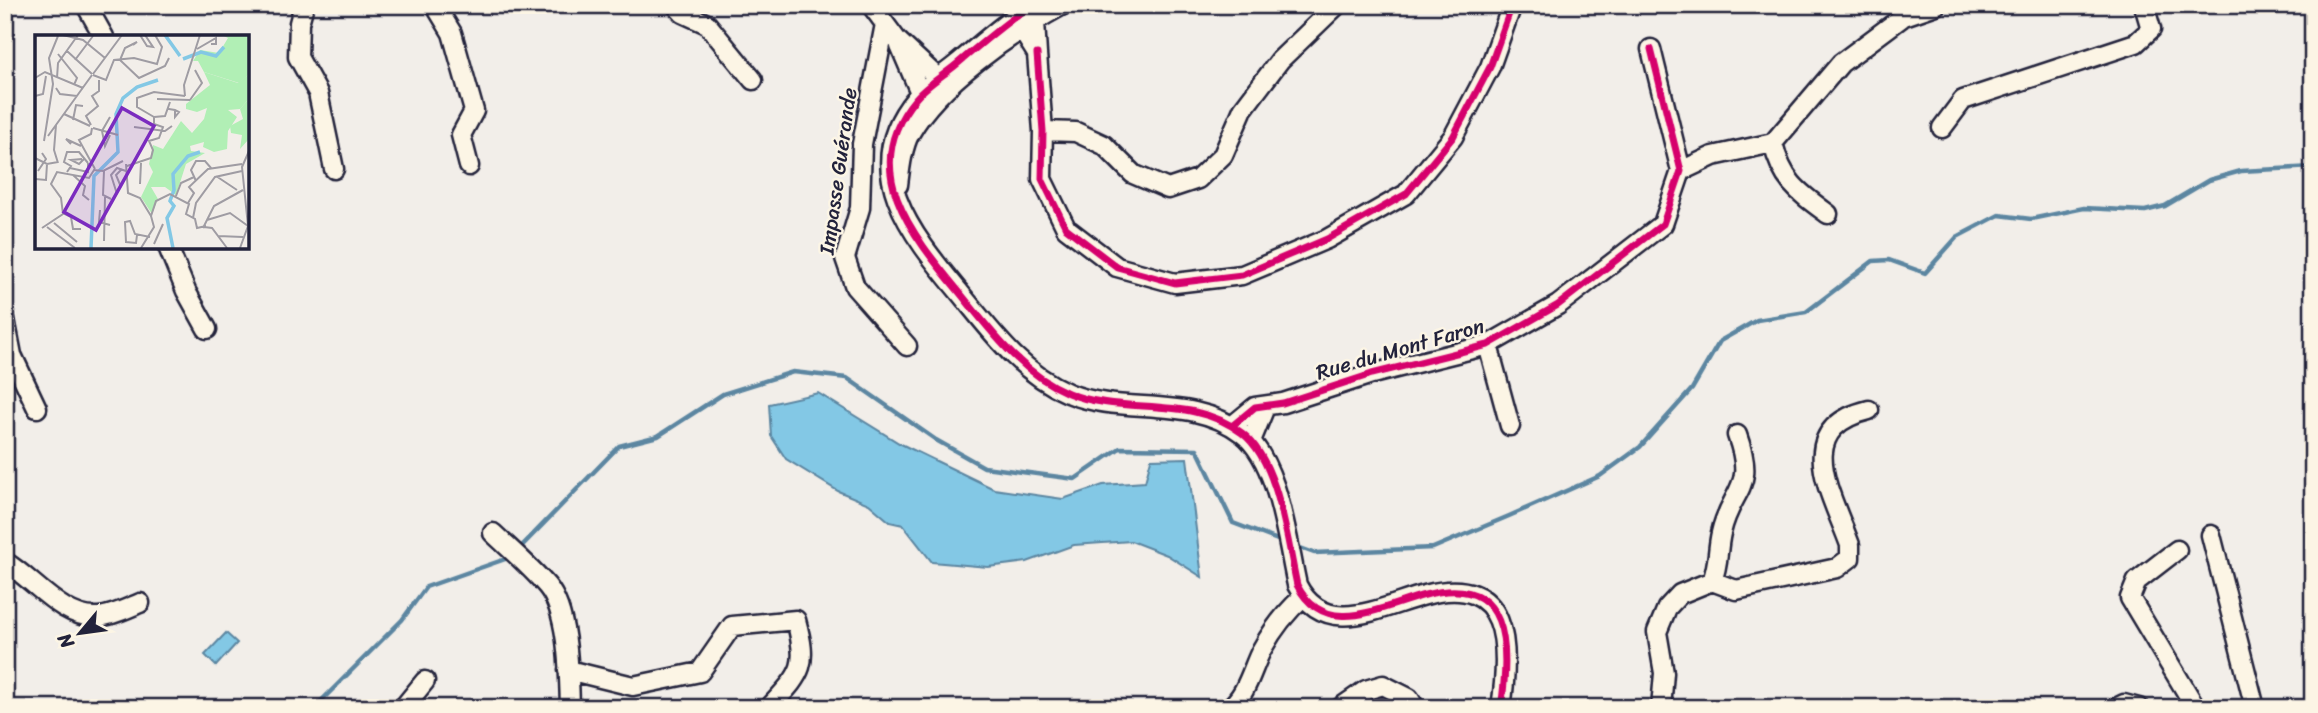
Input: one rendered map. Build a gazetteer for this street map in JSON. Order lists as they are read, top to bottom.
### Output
{
  "streets": {
    "street": ["Impasse Guérande", "Rue du Mont Faron"]
  },
  "north": "bottom left"
}
